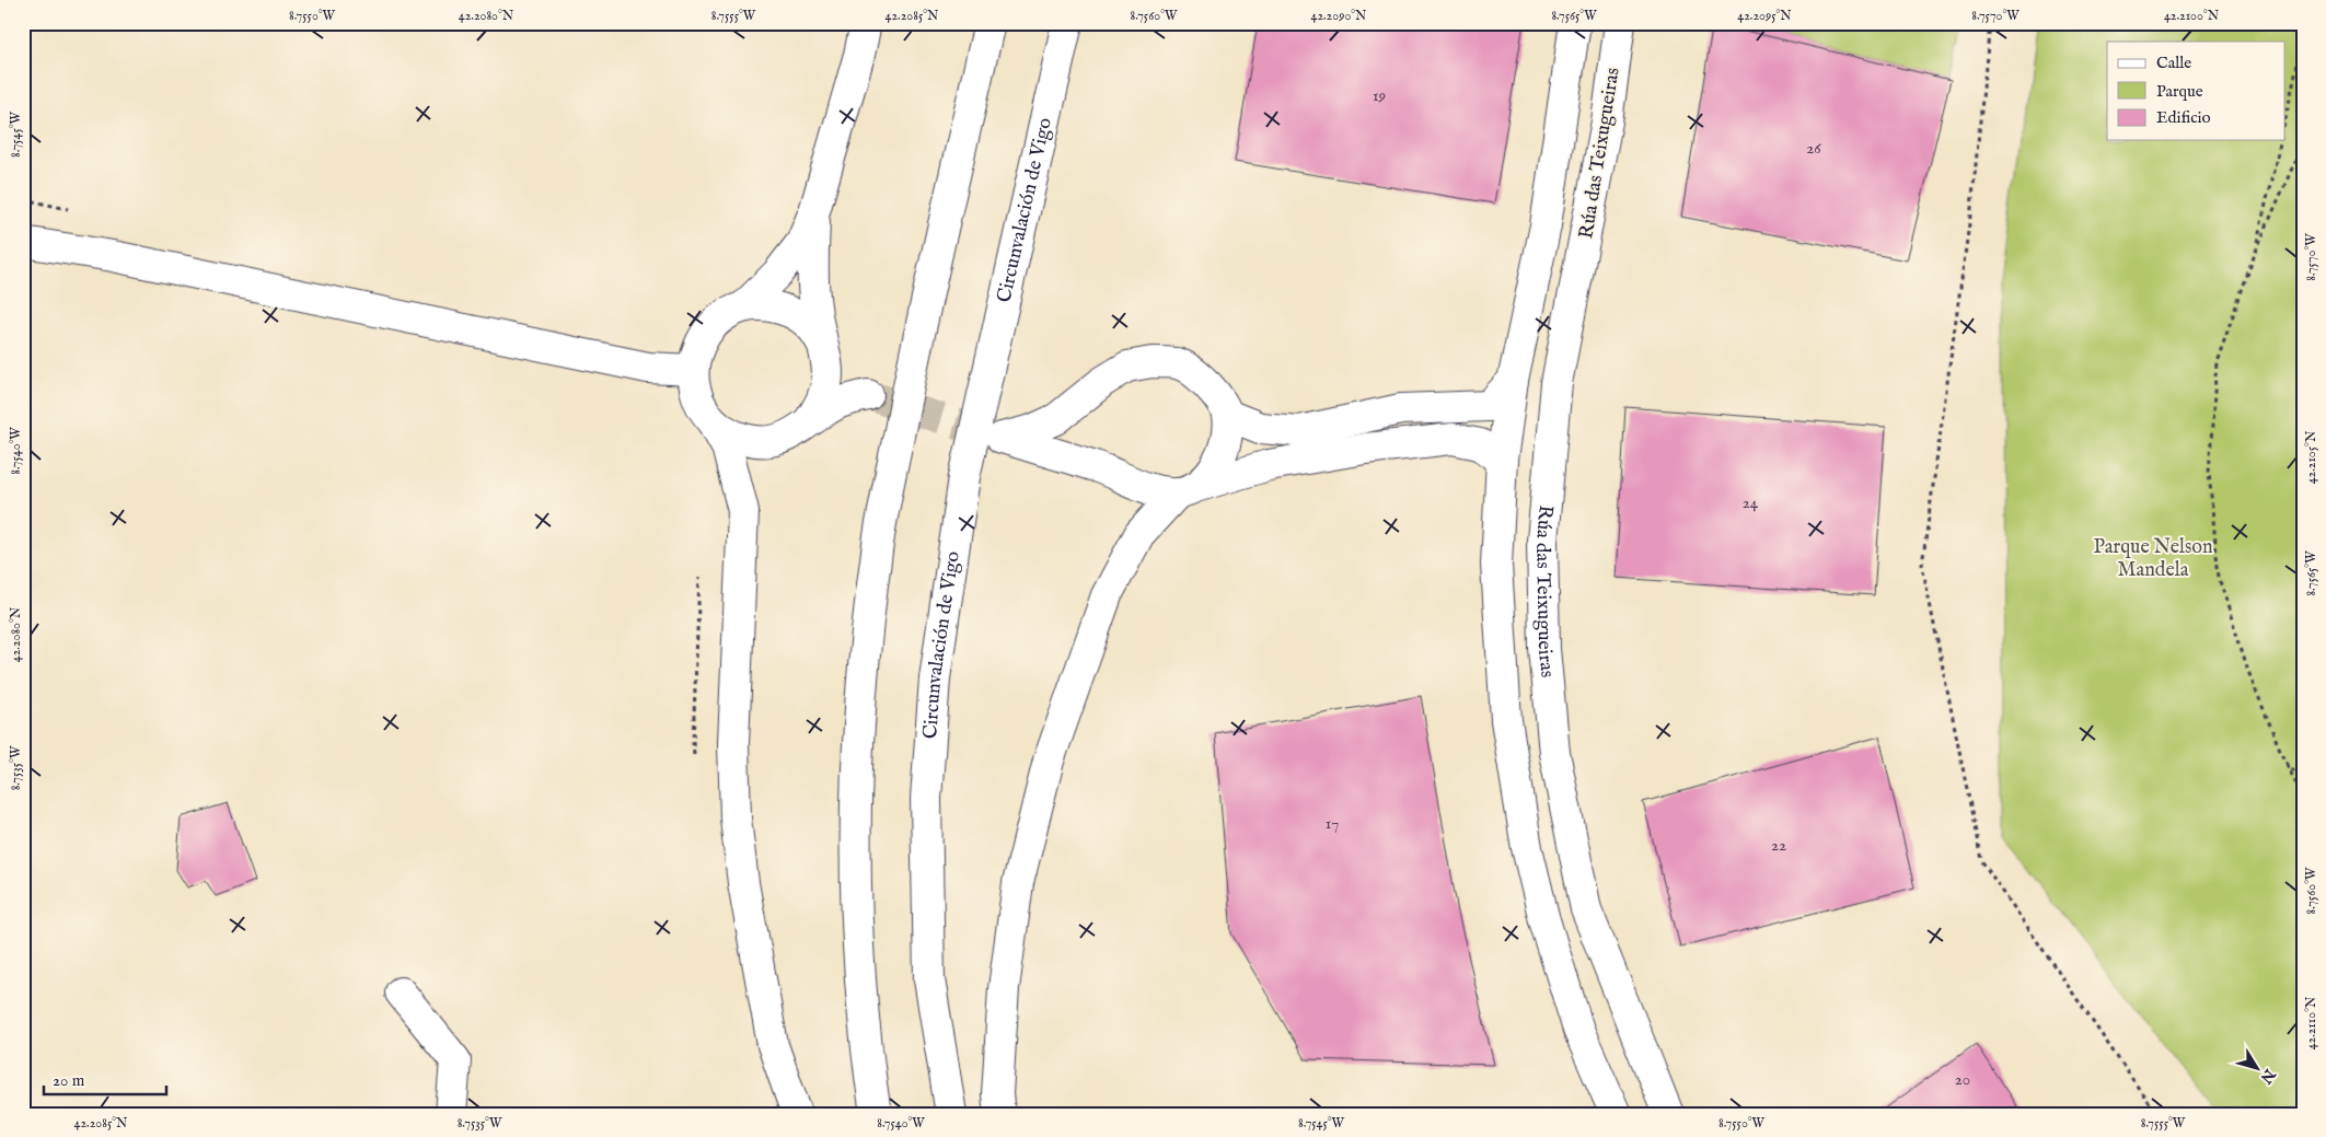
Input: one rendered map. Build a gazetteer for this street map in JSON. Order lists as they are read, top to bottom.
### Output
{
  "streets": {
    "main road": ["Rúa das Teixugueiras", "Circunvalación de Vigo"]
  },
  "parks": ["Parque Nelson Mandela"],
  "house_numbers": [
    "19",
    "26",
    "24",
    "17",
    "22",
    "20"
  ],
  "legend": ["Calle", "Parque", "Edificio"],
  "scale_bar": "20 m",
  "north": "bottom right",
  "coordinates": [
    "8.7550°W",
    "42.2080°N",
    "8.7555°W",
    "42.2085°N",
    "8.7560°W",
    "42.2090°N",
    "8.7565°W",
    "42.2095°N",
    "8.7570°W",
    "42.2100°N",
    "8.7545°W",
    "8.7540°W",
    "42.2105°N",
    "8.7535°W",
    "42.2110°N"
  ]
}
